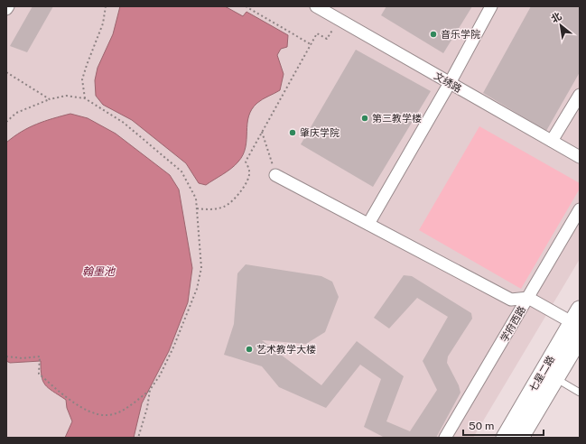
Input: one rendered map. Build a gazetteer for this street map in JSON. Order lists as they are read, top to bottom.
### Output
{
  "streets": {
    "street": ["文绣路", "学府西路", "七星二路"]
  },
  "water": ["翰墨池"],
  "places": [
    "音乐学院",
    "第三教学楼",
    "肇庆学院",
    "艺术教学大楼"
  ],
  "scale_bar": "50 m",
  "north": "top left"
}
